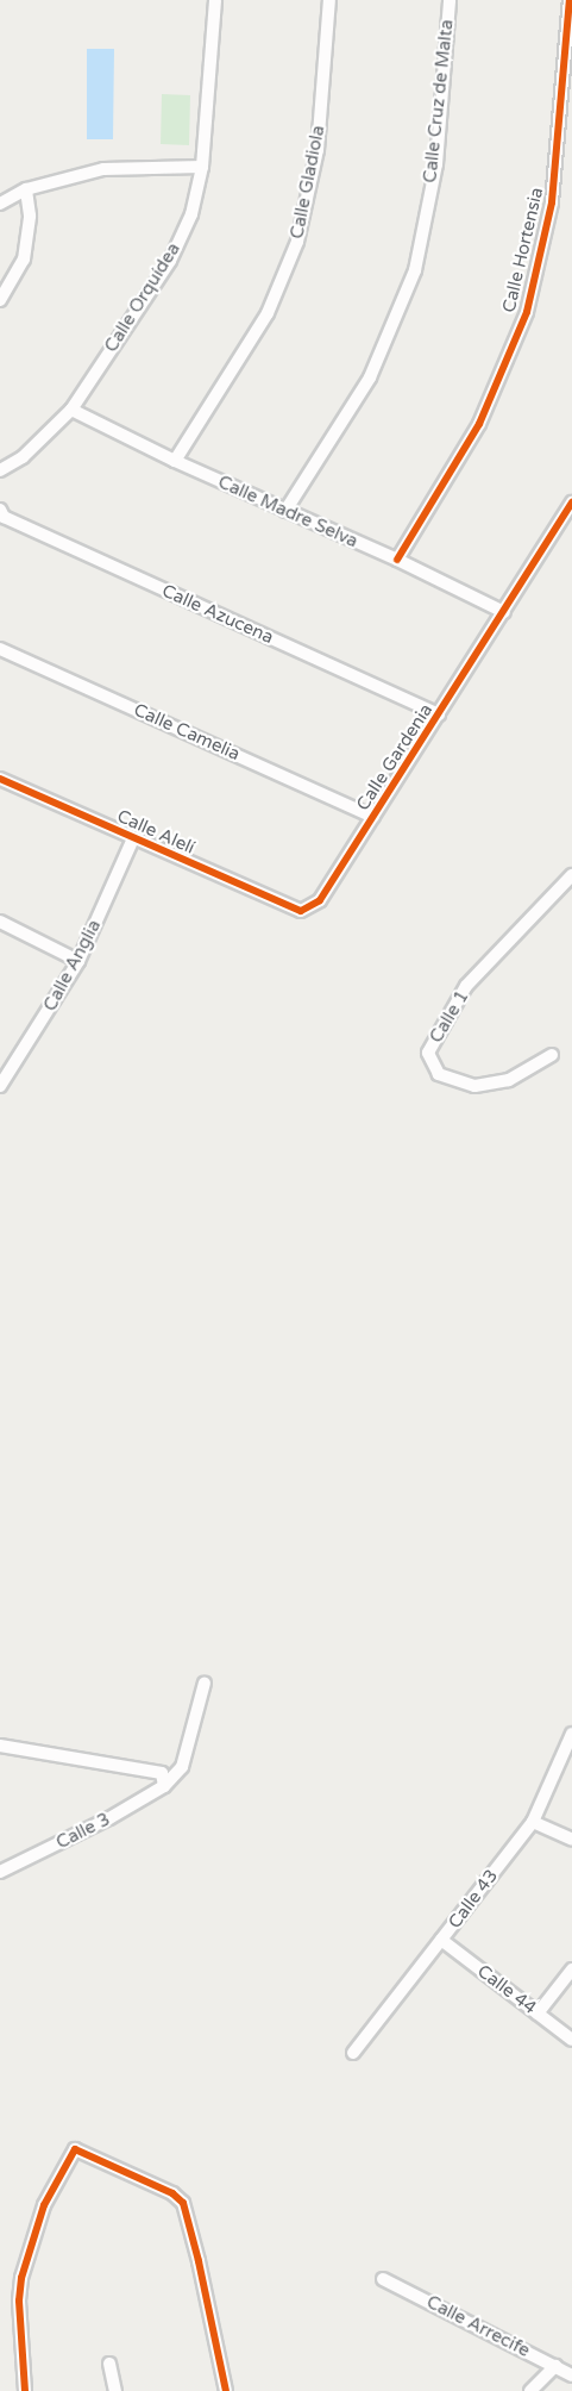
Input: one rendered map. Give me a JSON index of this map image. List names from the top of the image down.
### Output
{
  "streets": {
    "street": [
      "Calle Cruz de Malta",
      "Calle Gladiola",
      "Calle Hortensia",
      "Calle Orquídea",
      "Calle Madre Selva",
      "Calle Azucena",
      "Calle Camelia",
      "Calle Gardenia",
      "Calle Alelí",
      "Calle Anglia",
      "Calle 1",
      "Calle 3",
      "Calle 43",
      "Calle 44",
      "Calle Arrecife"
    ]
  },
  "crossings": [
    ["Calle Cruz de Malta", "Calle Madre Selva"],
    ["Calle Gladiola", "Calle Madre Selva"],
    ["Calle Hortensia", "Calle Madre Selva"],
    ["Calle Orquídea", "Calle Madre Selva"],
    ["Calle Madre Selva", "Calle Gardenia"],
    ["Calle Azucena", "Calle Gardenia"],
    ["Calle Camelia", "Calle Gardenia"],
    ["Calle Gardenia", "Calle Alelí"],
    ["Calle Alelí", "Calle Anglia"],
    ["Calle 43", "Calle 44"]
  ]
}
